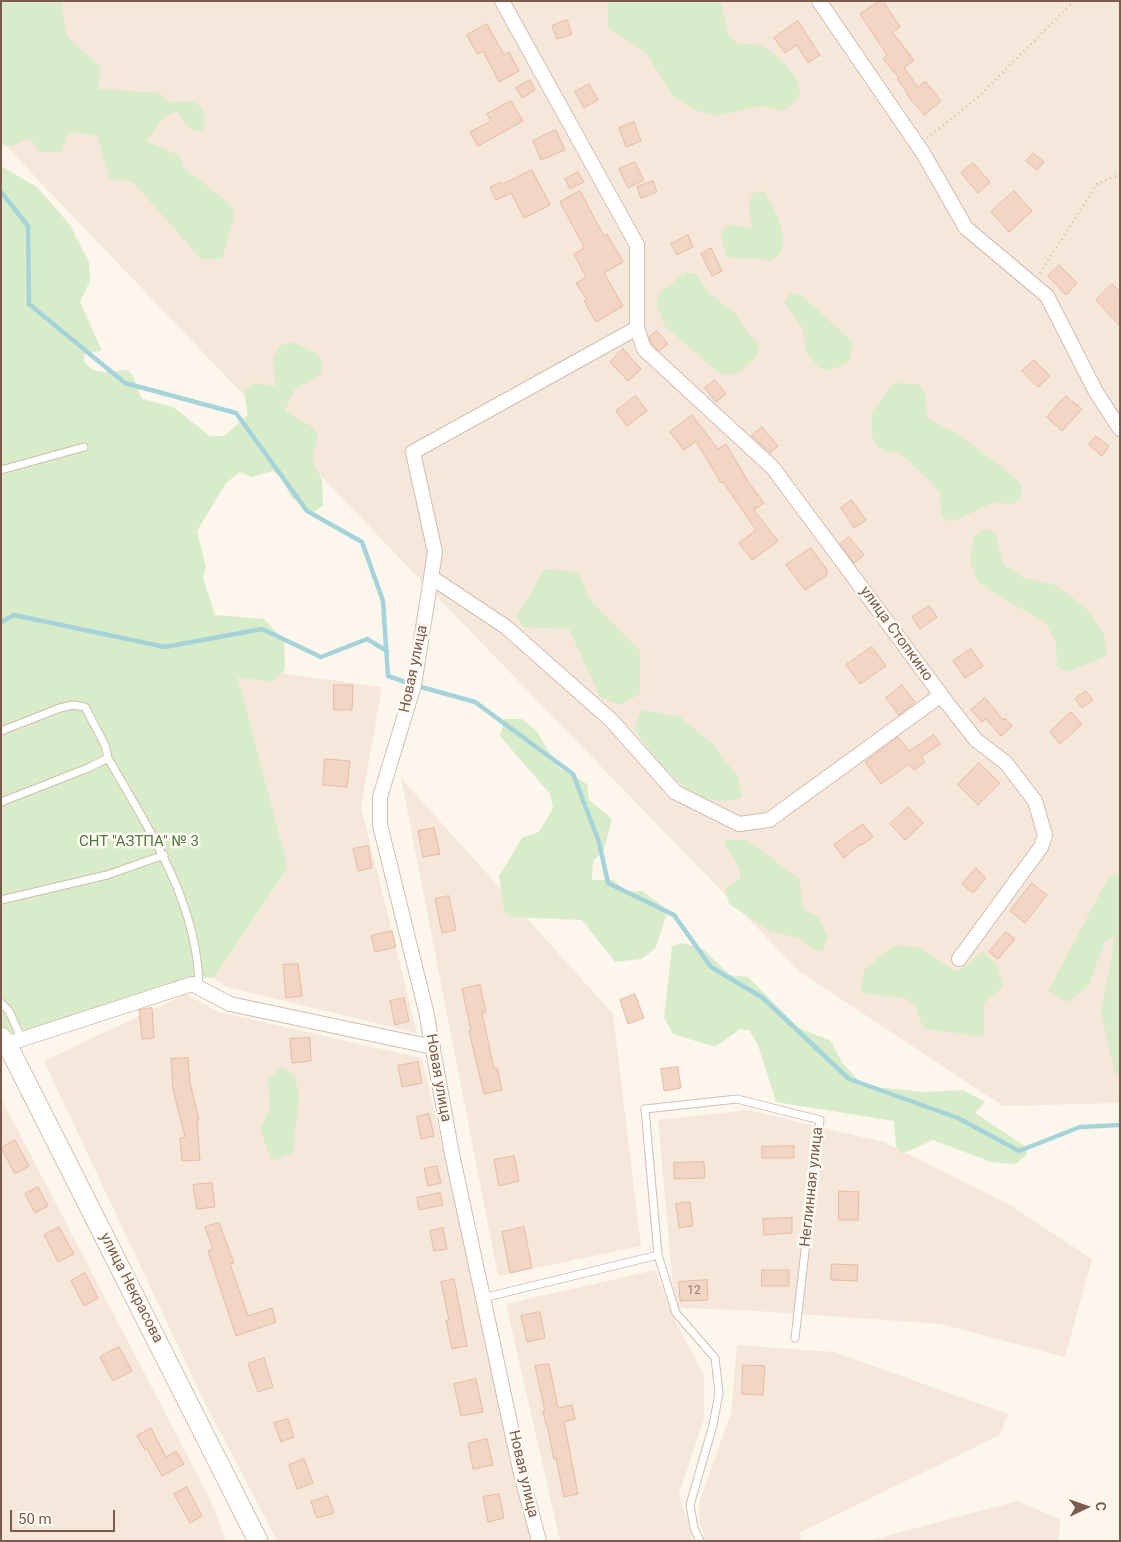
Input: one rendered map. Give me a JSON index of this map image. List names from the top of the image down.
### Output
{
  "streets": {
    "main road": ["улица Некрасова"],
    "street": ["улица Стопкино", "Новая улица"],
    "lane": ["Неглинная улица"]
  },
  "crossings": [
    ["улица Стопкино", "Новая улица"]
  ],
  "parks": ["СНТ \"АЗТПА\" № 3"],
  "house_numbers": ["12"],
  "scale_bar": "50 m",
  "north": "right"
}
